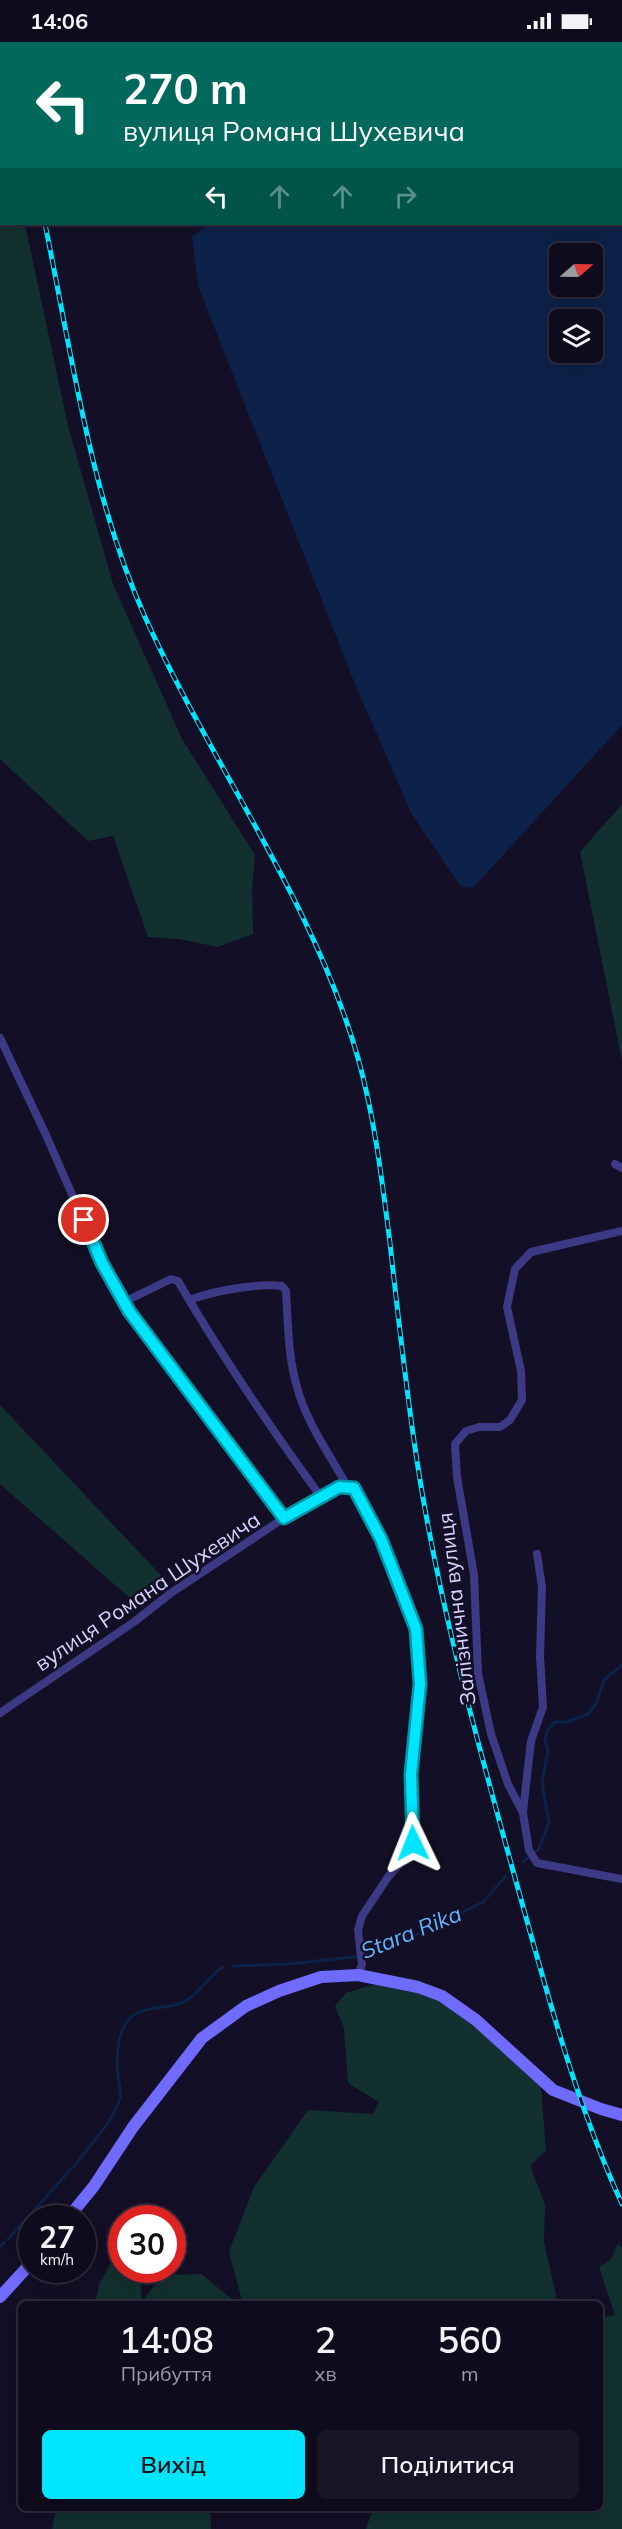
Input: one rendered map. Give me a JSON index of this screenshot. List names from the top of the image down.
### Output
{
  "streets": {
    "street": ["вулиця Романа Шухевича", "Залізнична вулиця"]
  },
  "water": ["Stara Rika"],
  "north": "right",
  "page": {
    "status": "14:06",
    "turn": ["270 m", "вулиця Романа Шухевича"],
    "speed": "27 km/h",
    "limit": "30",
    "eta": [
      "14:08",
      "Прибуття",
      "2",
      "хв",
      "560",
      "m"
    ],
    "buttons": ["Вихід", "Поділитися"]
  }
}
